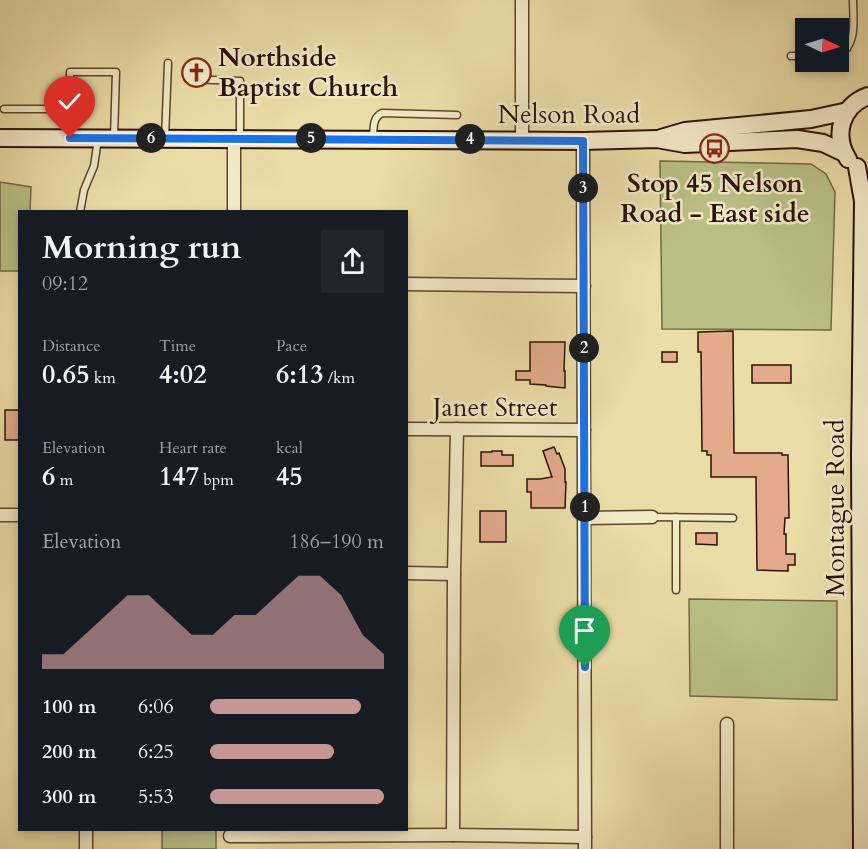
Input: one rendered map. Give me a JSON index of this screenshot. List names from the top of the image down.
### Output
{
  "streets": {
    "main road": ["Nelson Road", "Montague Road"],
    "street": ["Janet Street"]
  },
  "places": {
    "church": ["Northside Baptist Church"],
    "bus stop": ["Stop 45 Nelson Road - East side"]
  },
  "north": "right",
  "page": {
    "pins": [
      "5",
      "6",
      "4",
      "3",
      "2",
      "1"
    ],
    "heading": ["Morning run", "09:12"],
    "stats": [
      ["Distance", "0.65 km"],
      ["Time", "4:02"],
      ["Pace", "6:13 /km"],
      ["Elevation", "6 m"],
      ["Heart rate", "147 bpm"],
      ["kcal", "45"]
    ],
    "chart": ["Elevation", "186–190 m"],
    "list": [
      {
        "name": "100 m",
        "note": "6:06"
      },
      {
        "name": "200 m",
        "note": "6:25"
      },
      {
        "name": "300 m",
        "note": "5:53"
      }
    ]
  }
}
